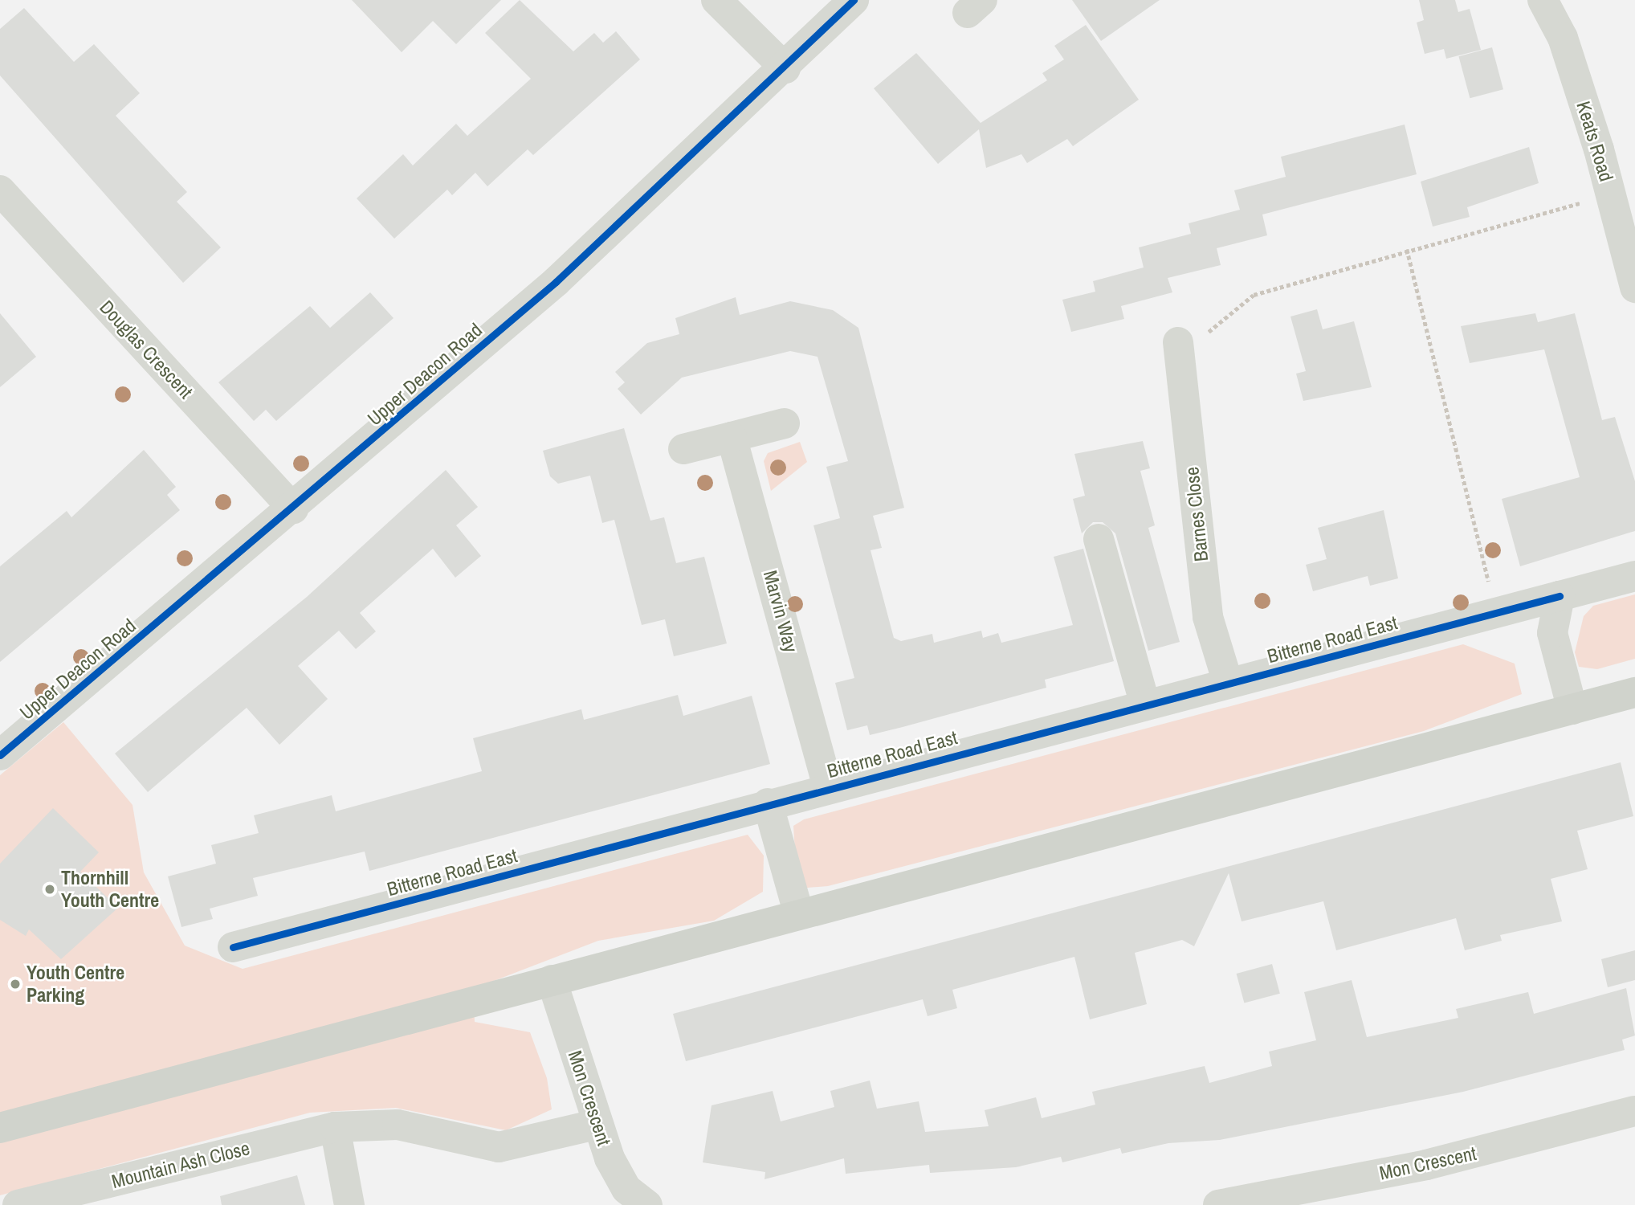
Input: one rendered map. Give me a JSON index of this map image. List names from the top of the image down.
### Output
{
  "streets": {
    "street": [
      "Keats Road",
      "Douglas Crescent",
      "Upper Deacon Road",
      "Barnes Close",
      "Marvin Way",
      "Bitterne Road East",
      "Mon Crescent",
      "Mountain Ash Close"
    ]
  },
  "crossings": [
    ["Douglas Crescent", "Upper Deacon Road"],
    ["Barnes Close", "Bitterne Road East"],
    ["Marvin Way", "Bitterne Road East"],
    ["Mon Crescent", "Mountain Ash Close"]
  ],
  "places": ["Thornhill Youth Centre", "Youth Centre Parking"]
}
